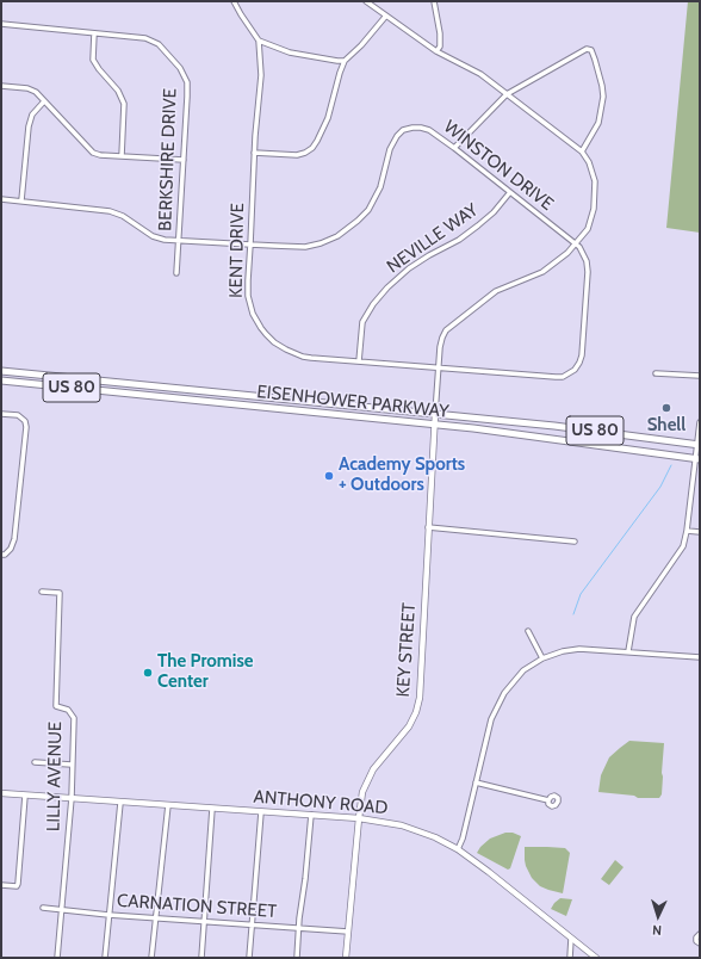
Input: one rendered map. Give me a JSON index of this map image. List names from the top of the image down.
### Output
{
  "streets": {
    "main road": ["US 80", "EISENHOWER PARKWAY"],
    "street": [
      "BERKSHIRE DRIVE",
      "WINSTON DRIVE",
      "NEVILLE WAY",
      "KENT DRIVE",
      "KEY STREET",
      "LILLY AVENUE",
      "ANTHONY ROAD",
      "CARNATION STREET"
    ]
  },
  "crossings": [
    ["BERKSHIRE DRIVE", "WINSTON DRIVE"],
    ["WINSTON DRIVE", "NEVILLE WAY"],
    ["WINSTON DRIVE", "KENT DRIVE"],
    ["NEVILLE WAY", "KENT DRIVE"],
    ["EISENHOWER PARKWAY", "KEY STREET"],
    ["KEY STREET", "ANTHONY ROAD"],
    ["KEY STREET", "CARNATION STREET"],
    ["LILLY AVENUE", "ANTHONY ROAD"],
    ["LILLY AVENUE", "CARNATION STREET"]
  ],
  "places": ["Shell", "Academy Sports + Outdoors", "The Promise Center"],
  "north": "bottom"
}
